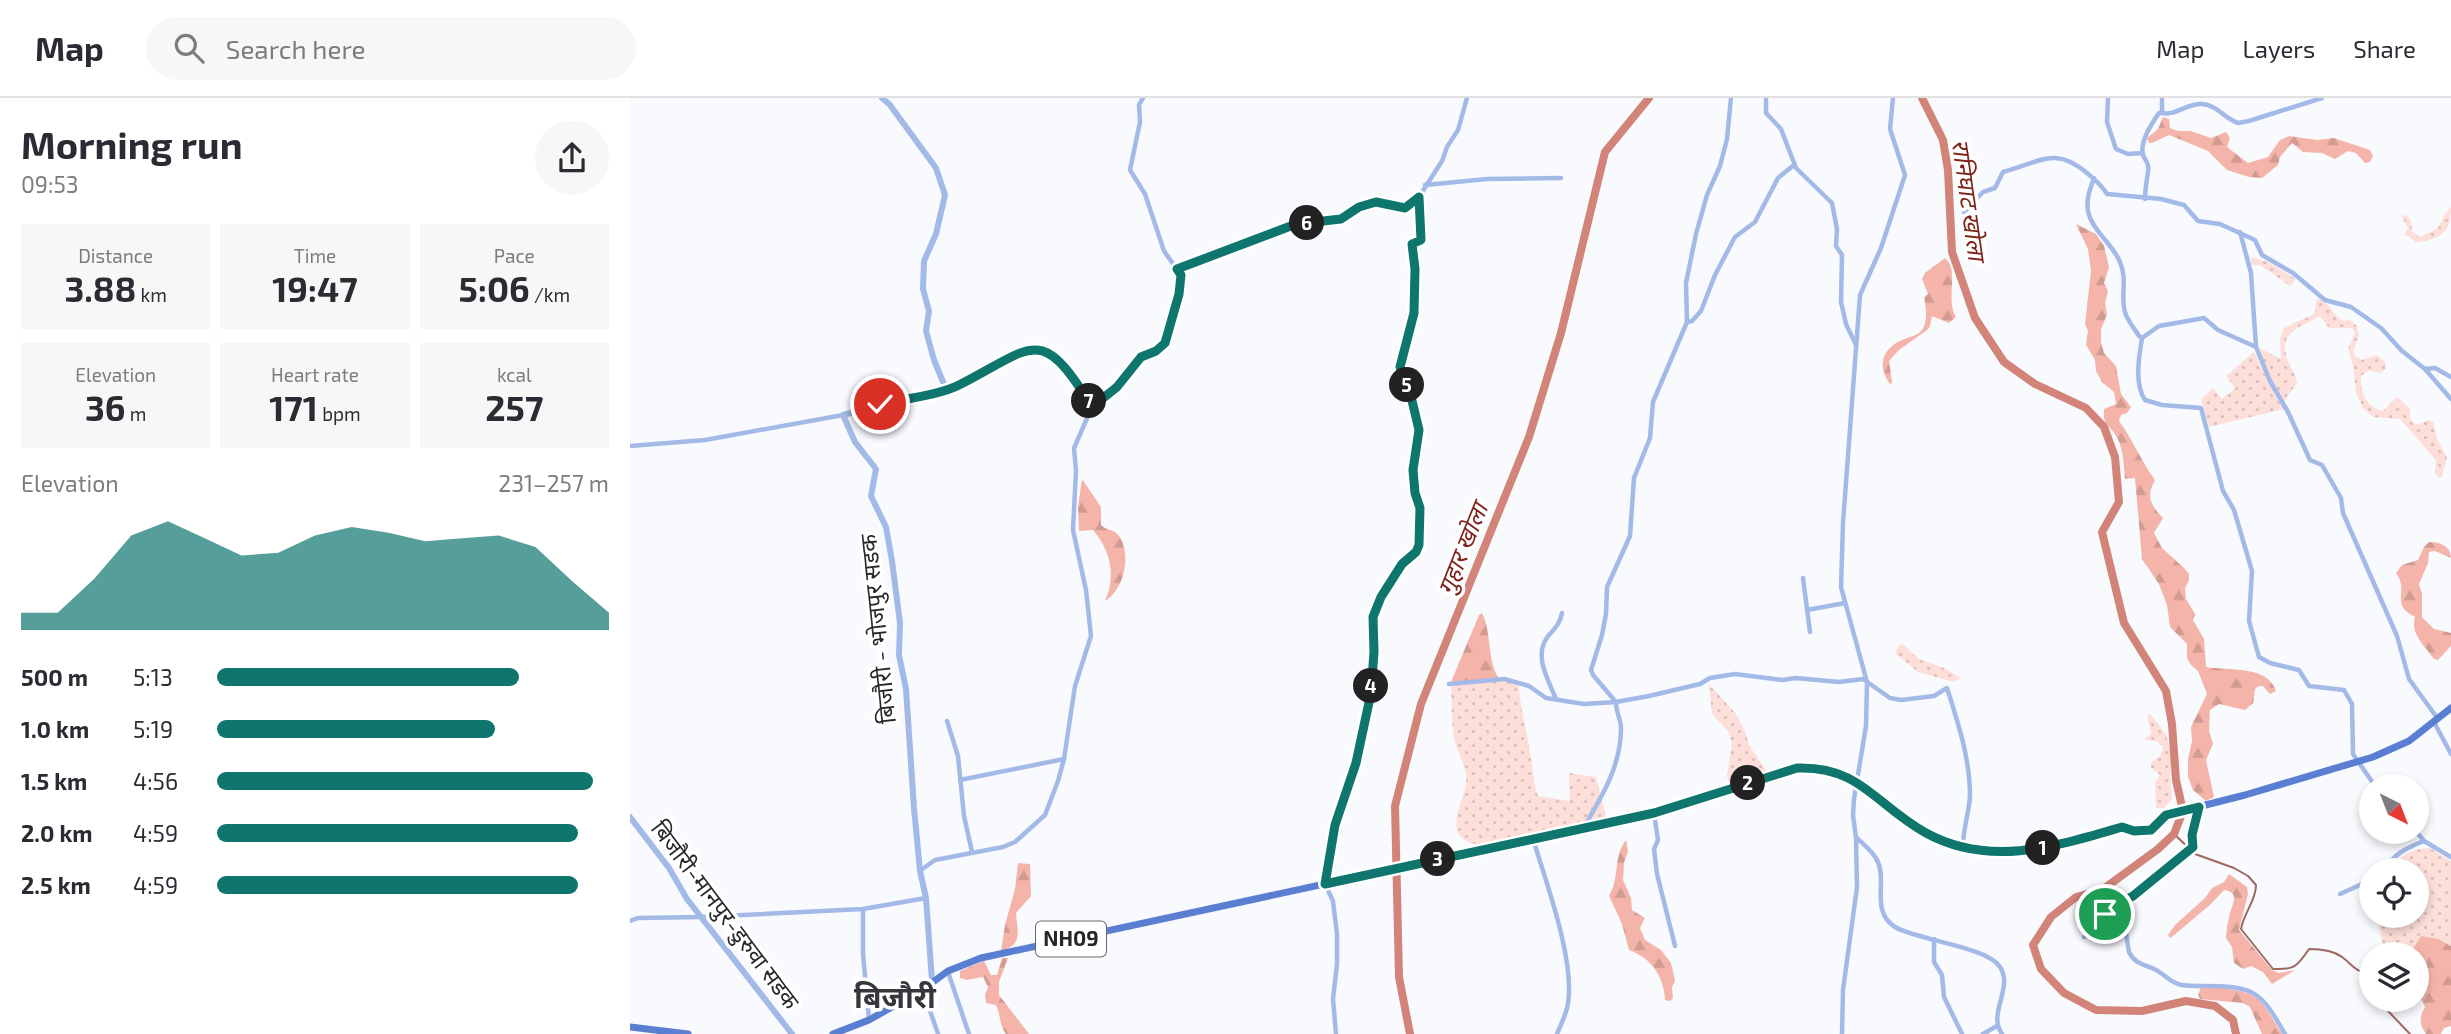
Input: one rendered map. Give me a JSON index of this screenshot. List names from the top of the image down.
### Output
{
  "streets": {
    "main road": ["NH09"],
    "street": ["बिजौरी - भोजपुर सडक", "बिजौरी-मानपुर-डुरुवा सडक"]
  },
  "crossings": [
    ["बिजौरी - भोजपुर सडक", "NH09"]
  ],
  "districts": ["बिजौरी"],
  "water": ["रानिघाट खोला", "गुहार खोला"],
  "north": "bottom right",
  "page": {
    "header": "Map",
    "search": "Search here",
    "nav": ["Map", "Layers", "Share"],
    "heading": ["Morning run", "09:53"],
    "pins": [
      "6",
      "5",
      "7",
      "4",
      "2",
      "1",
      "3"
    ],
    "stats": [
      ["Distance", "3.88 km"],
      ["Time", "19:47"],
      ["Pace", "5:06 /km"],
      ["Elevation", "36 m"],
      ["Heart rate", "171 bpm"],
      ["kcal", "257"]
    ],
    "chart": ["Elevation", "231–257 m"],
    "list": [
      {
        "name": "500 m",
        "note": "5:13"
      },
      {
        "name": "1.0 km",
        "note": "5:19"
      },
      {
        "name": "1.5 km",
        "note": "4:56"
      },
      {
        "name": "2.0 km",
        "note": "4:59"
      },
      {
        "name": "2.5 km",
        "note": "4:59"
      }
    ]
  }
}
